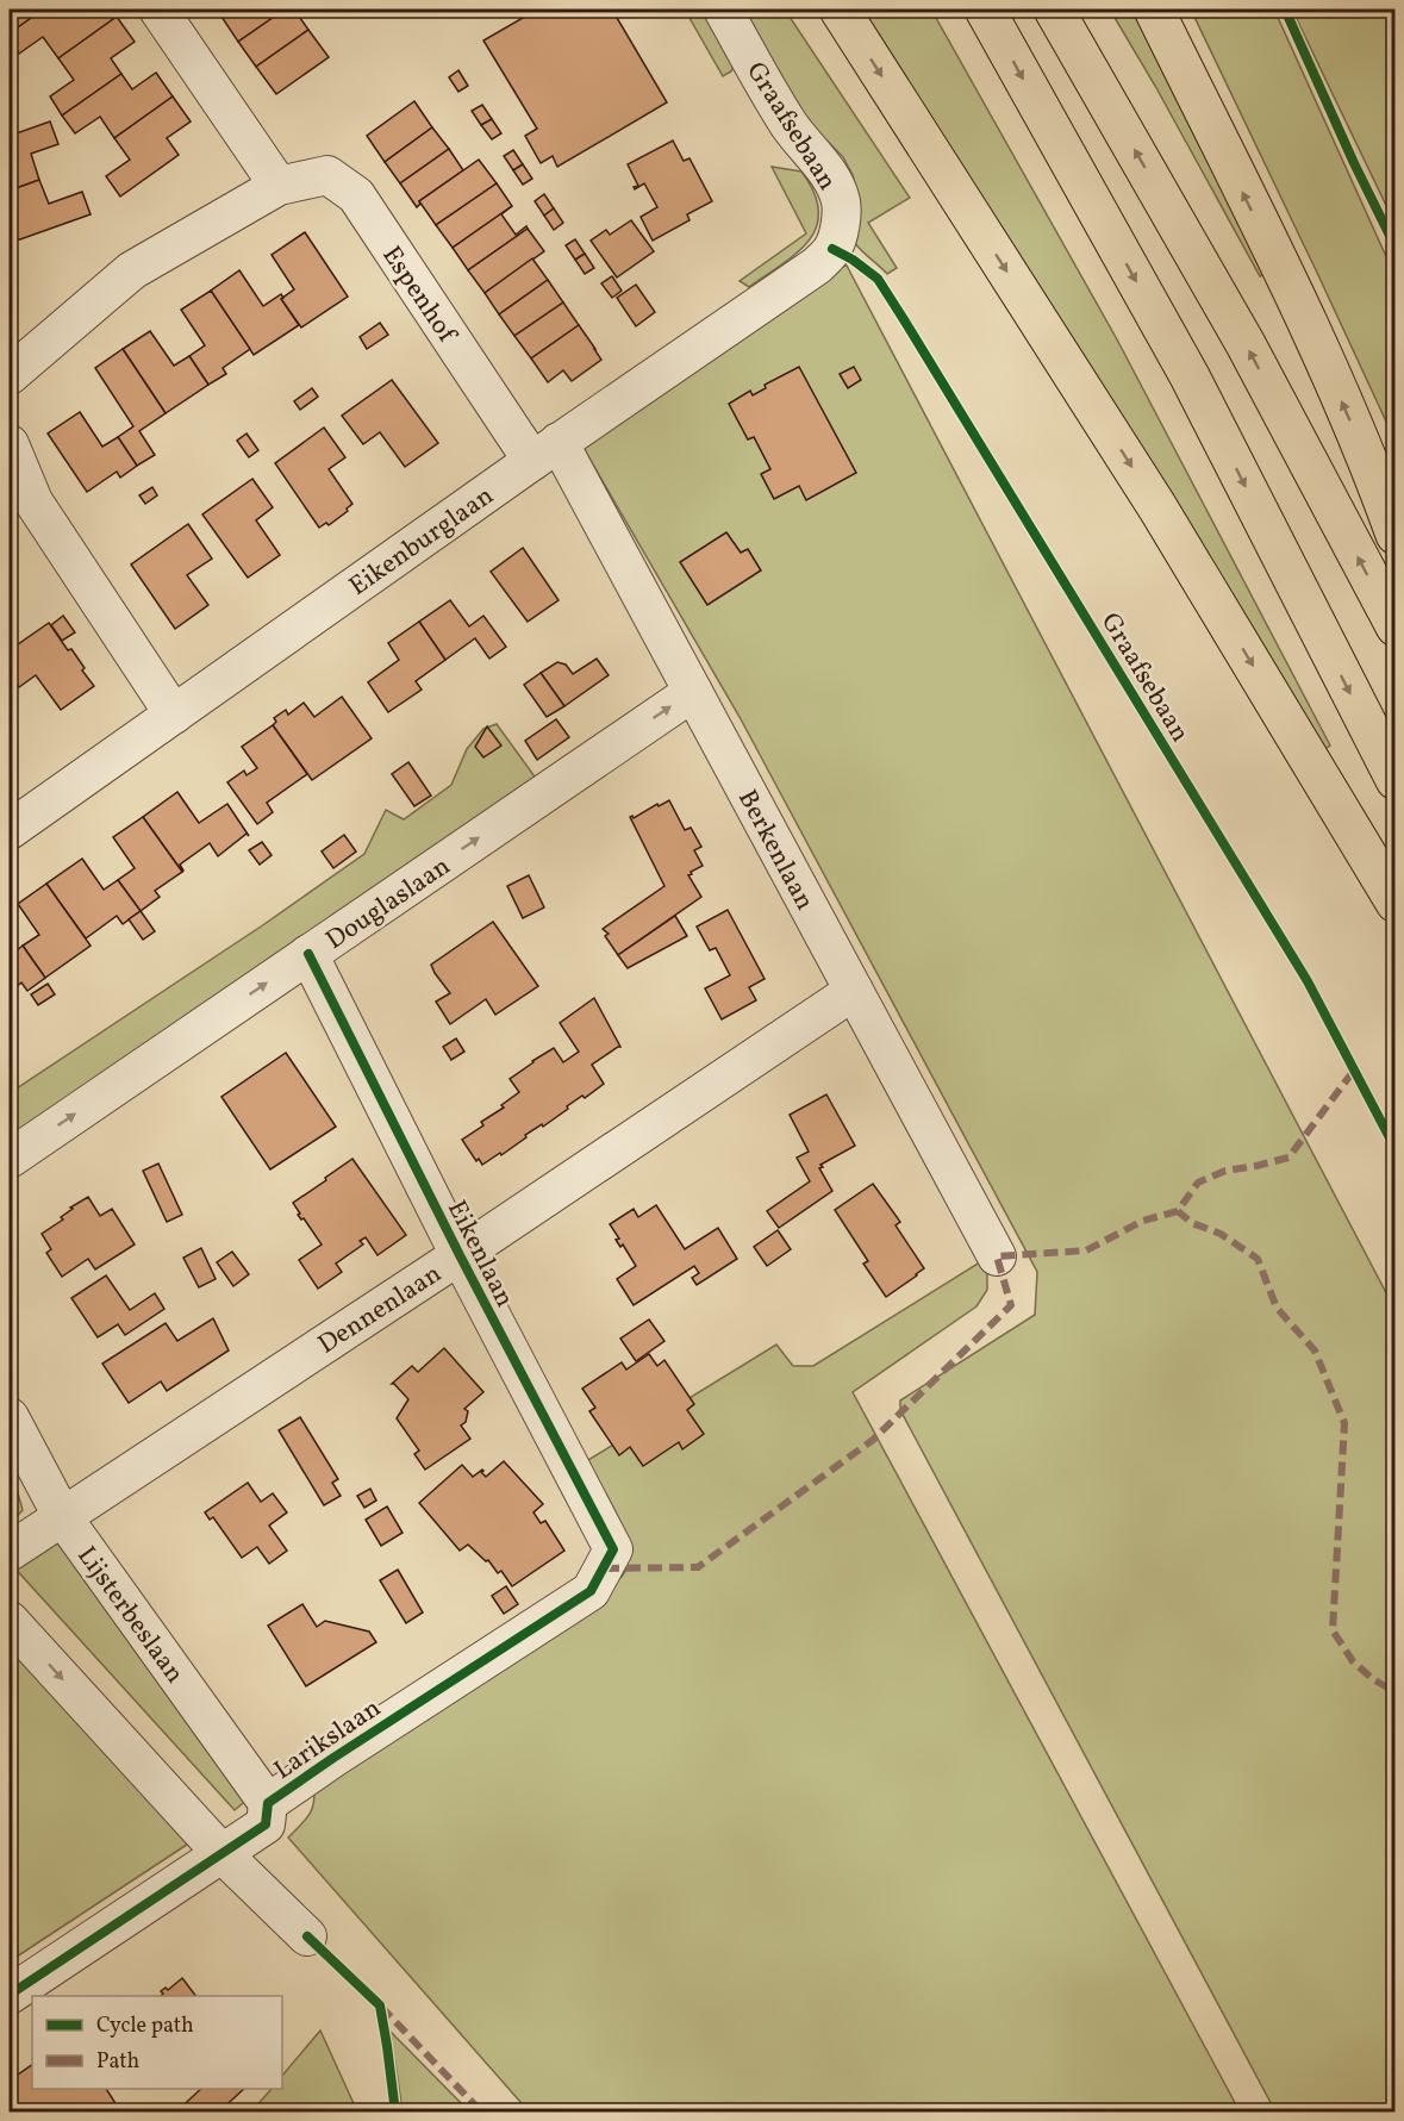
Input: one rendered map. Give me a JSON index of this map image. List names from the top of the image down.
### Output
{
  "streets": {
    "street": [
      "Graafsebaan",
      "Espenhof",
      "Eikenburglaan",
      "Berkenlaan",
      "Douglaslaan",
      "Eikenlaan",
      "Dennenlaan",
      "Lijsterbeslaan",
      "Larikslaan"
    ]
  },
  "crossings": [
    ["Graafsebaan", "Eikenburglaan"],
    ["Espenhof", "Eikenburglaan"],
    ["Espenhof", "Berkenlaan"],
    ["Eikenburglaan", "Berkenlaan"],
    ["Berkenlaan", "Douglaslaan"],
    ["Berkenlaan", "Dennenlaan"],
    ["Douglaslaan", "Eikenlaan"],
    ["Eikenlaan", "Dennenlaan"],
    ["Eikenlaan", "Larikslaan"],
    ["Dennenlaan", "Lijsterbeslaan"],
    ["Lijsterbeslaan", "Larikslaan"]
  ],
  "one_way": ["Douglaslaan"],
  "legend": ["Cycle path", "Path"]
}
